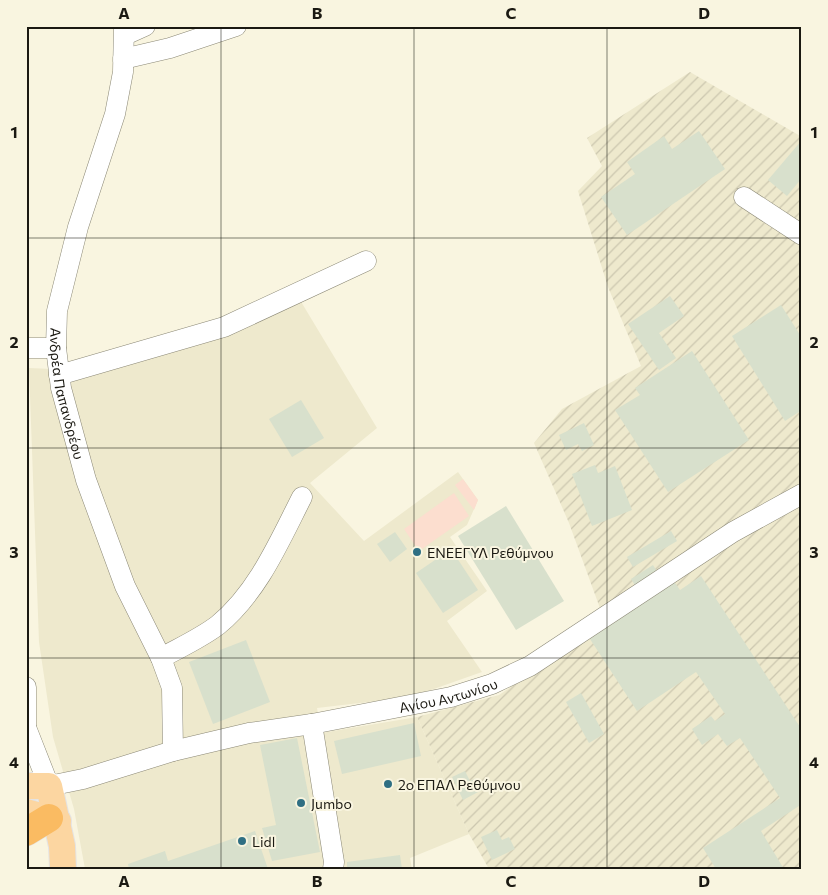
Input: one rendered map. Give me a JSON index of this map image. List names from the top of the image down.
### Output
{
  "streets": {
    "street": ["Ανδρέα Παπανδρέου", "Αγίου Αντωνίου"]
  },
  "crossings": [
    ["Ανδρέα Παπανδρέου", "Αγίου Αντωνίου"]
  ],
  "places": [
    "ΕΝΕΕΓΥΛ Ρεθύμνου",
    "2ο ΕΠΑΛ Ρεθύμνου",
    "Jumbo",
    "Lidl"
  ],
  "grid": {
    "columns": [
      "A",
      "B",
      "C",
      "D"
    ],
    "rows": [
      "1",
      "2",
      "3",
      "4"
    ]
  }
}
